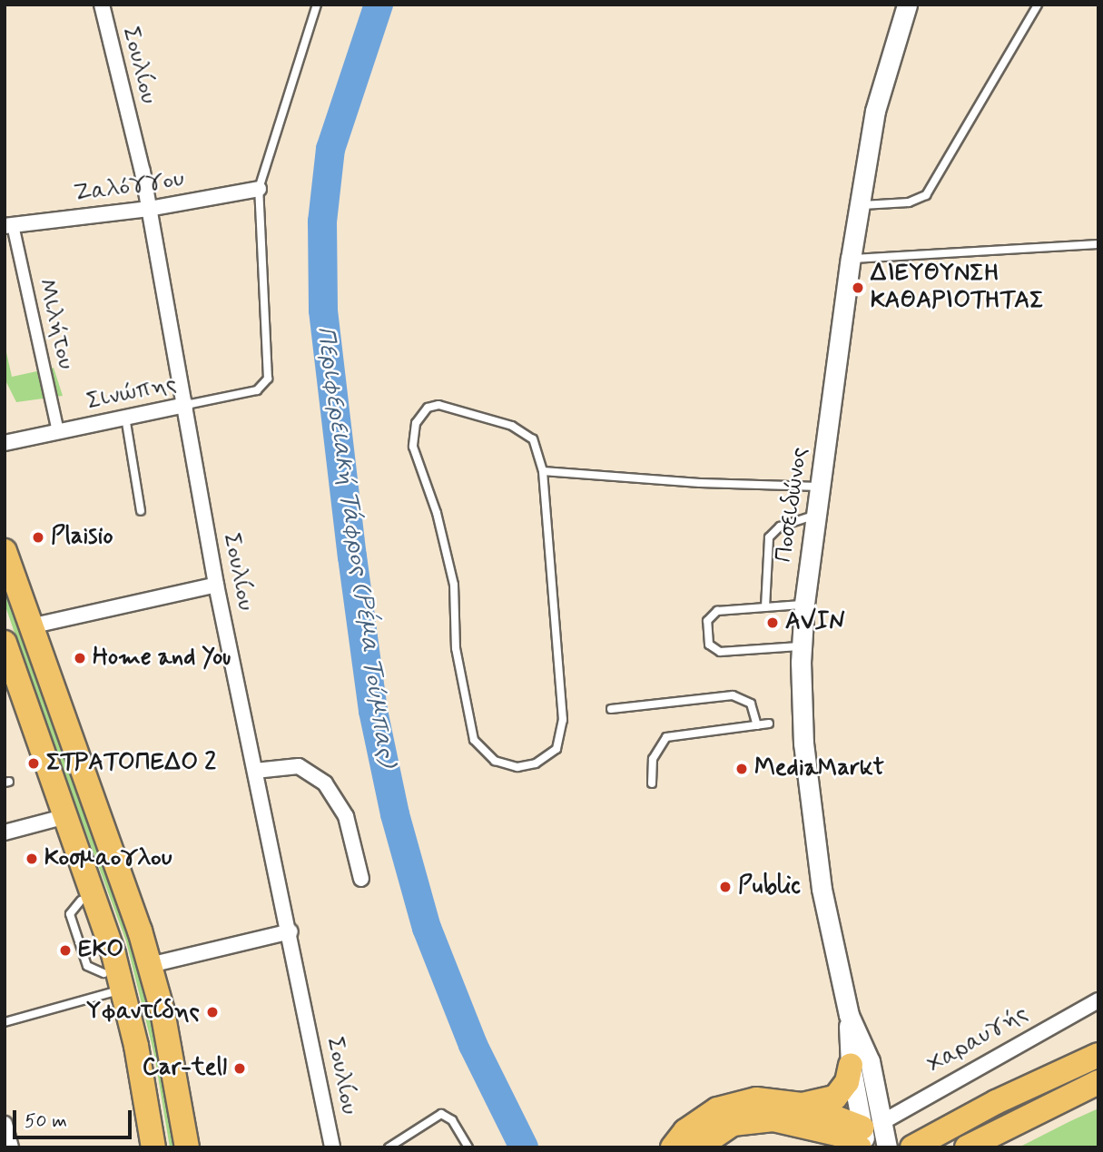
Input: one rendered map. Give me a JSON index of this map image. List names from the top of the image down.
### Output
{
  "streets": {
    "street": [
      "Σουλίου",
      "Ζαλόγγου",
      "Μιλήτου",
      "Σινώπης",
      "Ποσειδώνος",
      "Χαραυγής"
    ]
  },
  "crossings": [
    ["Σουλίου", "Ζαλόγγου"],
    ["Σουλίου", "Σινώπης"],
    ["Ζαλόγγου", "Μιλήτου"],
    ["Ζαλόγγου", "Σινώπης"],
    ["Μιλήτου", "Σινώπης"],
    ["Ποσειδώνος", "Χαραυγής"]
  ],
  "water": ["Περιφερειακή Τάφρος (Ρέμα Τούμπας)"],
  "places": [
    "ΔΙΕΥΘΥΝΣΗ ΚΑΘΑΡΙΟΤΗΤΑΣ",
    "Plaisio",
    "AVIN",
    "Home and You",
    "ΣΤΡΑΤΟΠΕΔΟ 2",
    "MediaMarkt",
    "Κοσμαογλου",
    "Public",
    "ΕΚΟ",
    "Υφαντίδης",
    "Car-tell"
  ],
  "scale_bar": "50 m"
}
